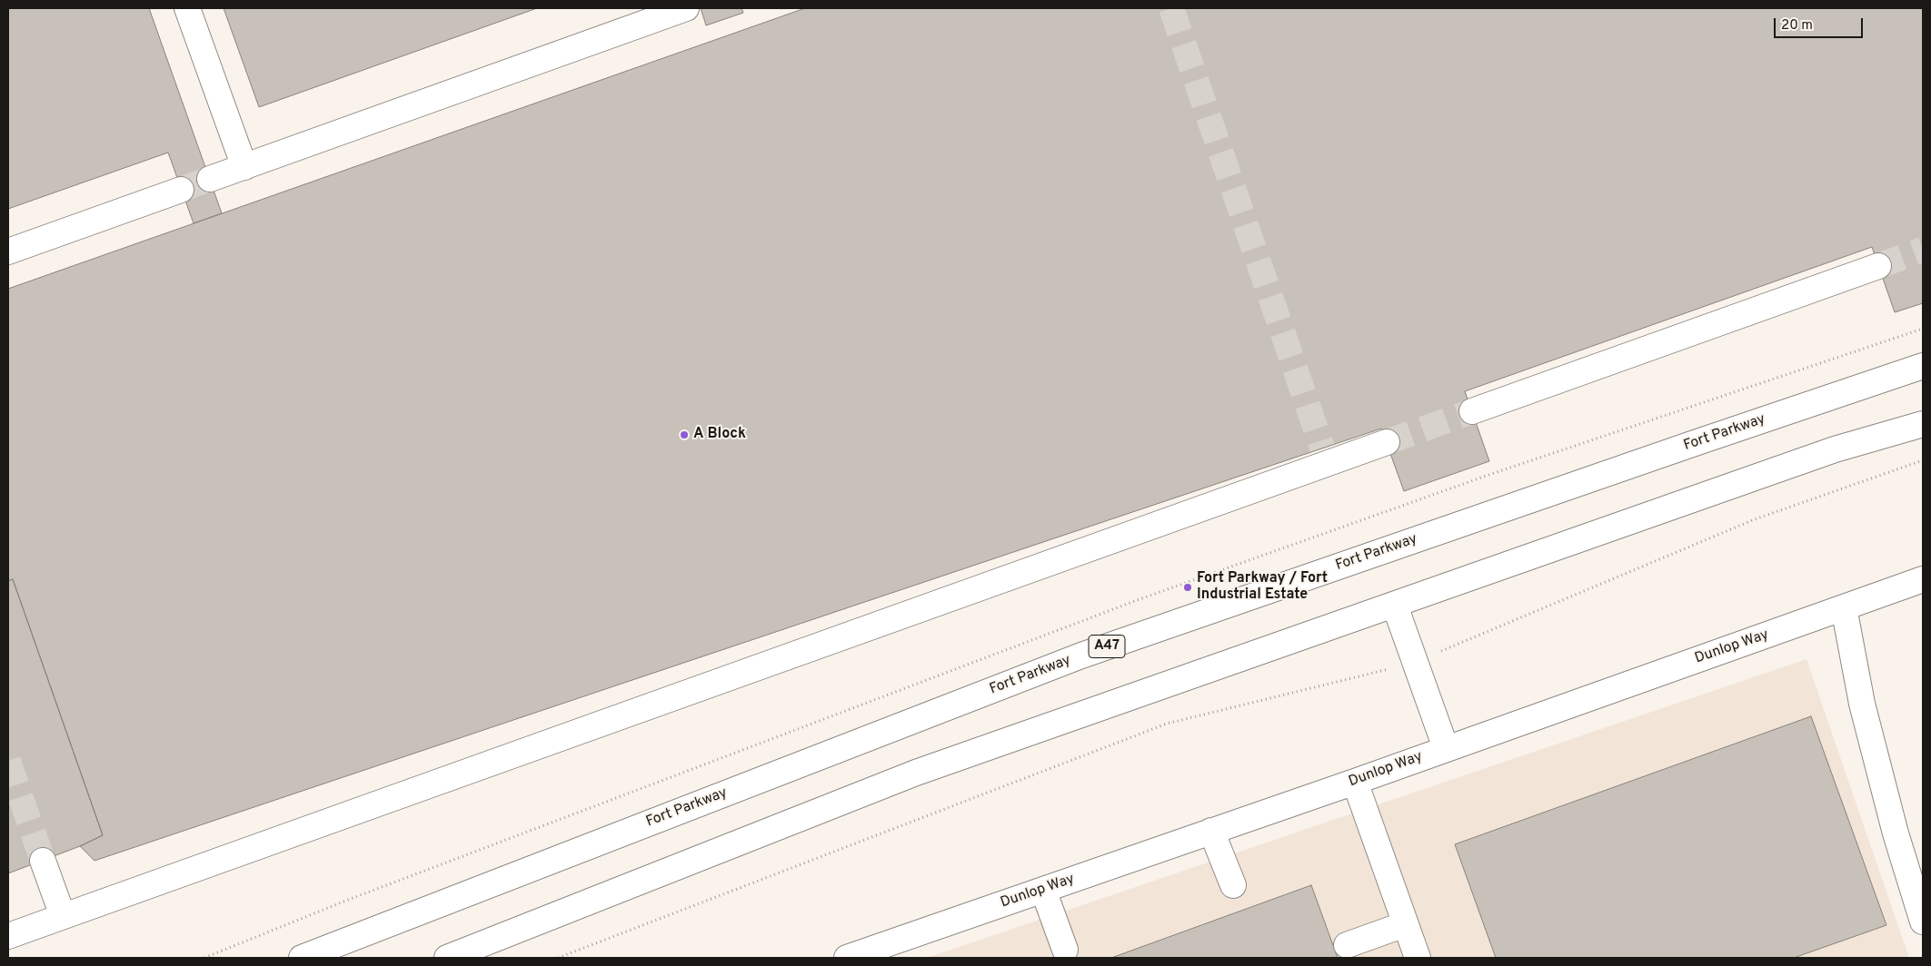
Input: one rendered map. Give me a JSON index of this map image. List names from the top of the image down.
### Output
{
  "streets": {
    "main road": ["Fort Parkway", "A47", "Dunlop Way"]
  },
  "places": ["A Block", "Fort Parkway / Fort Industrial Estate"],
  "scale_bar": "20 m"
}
